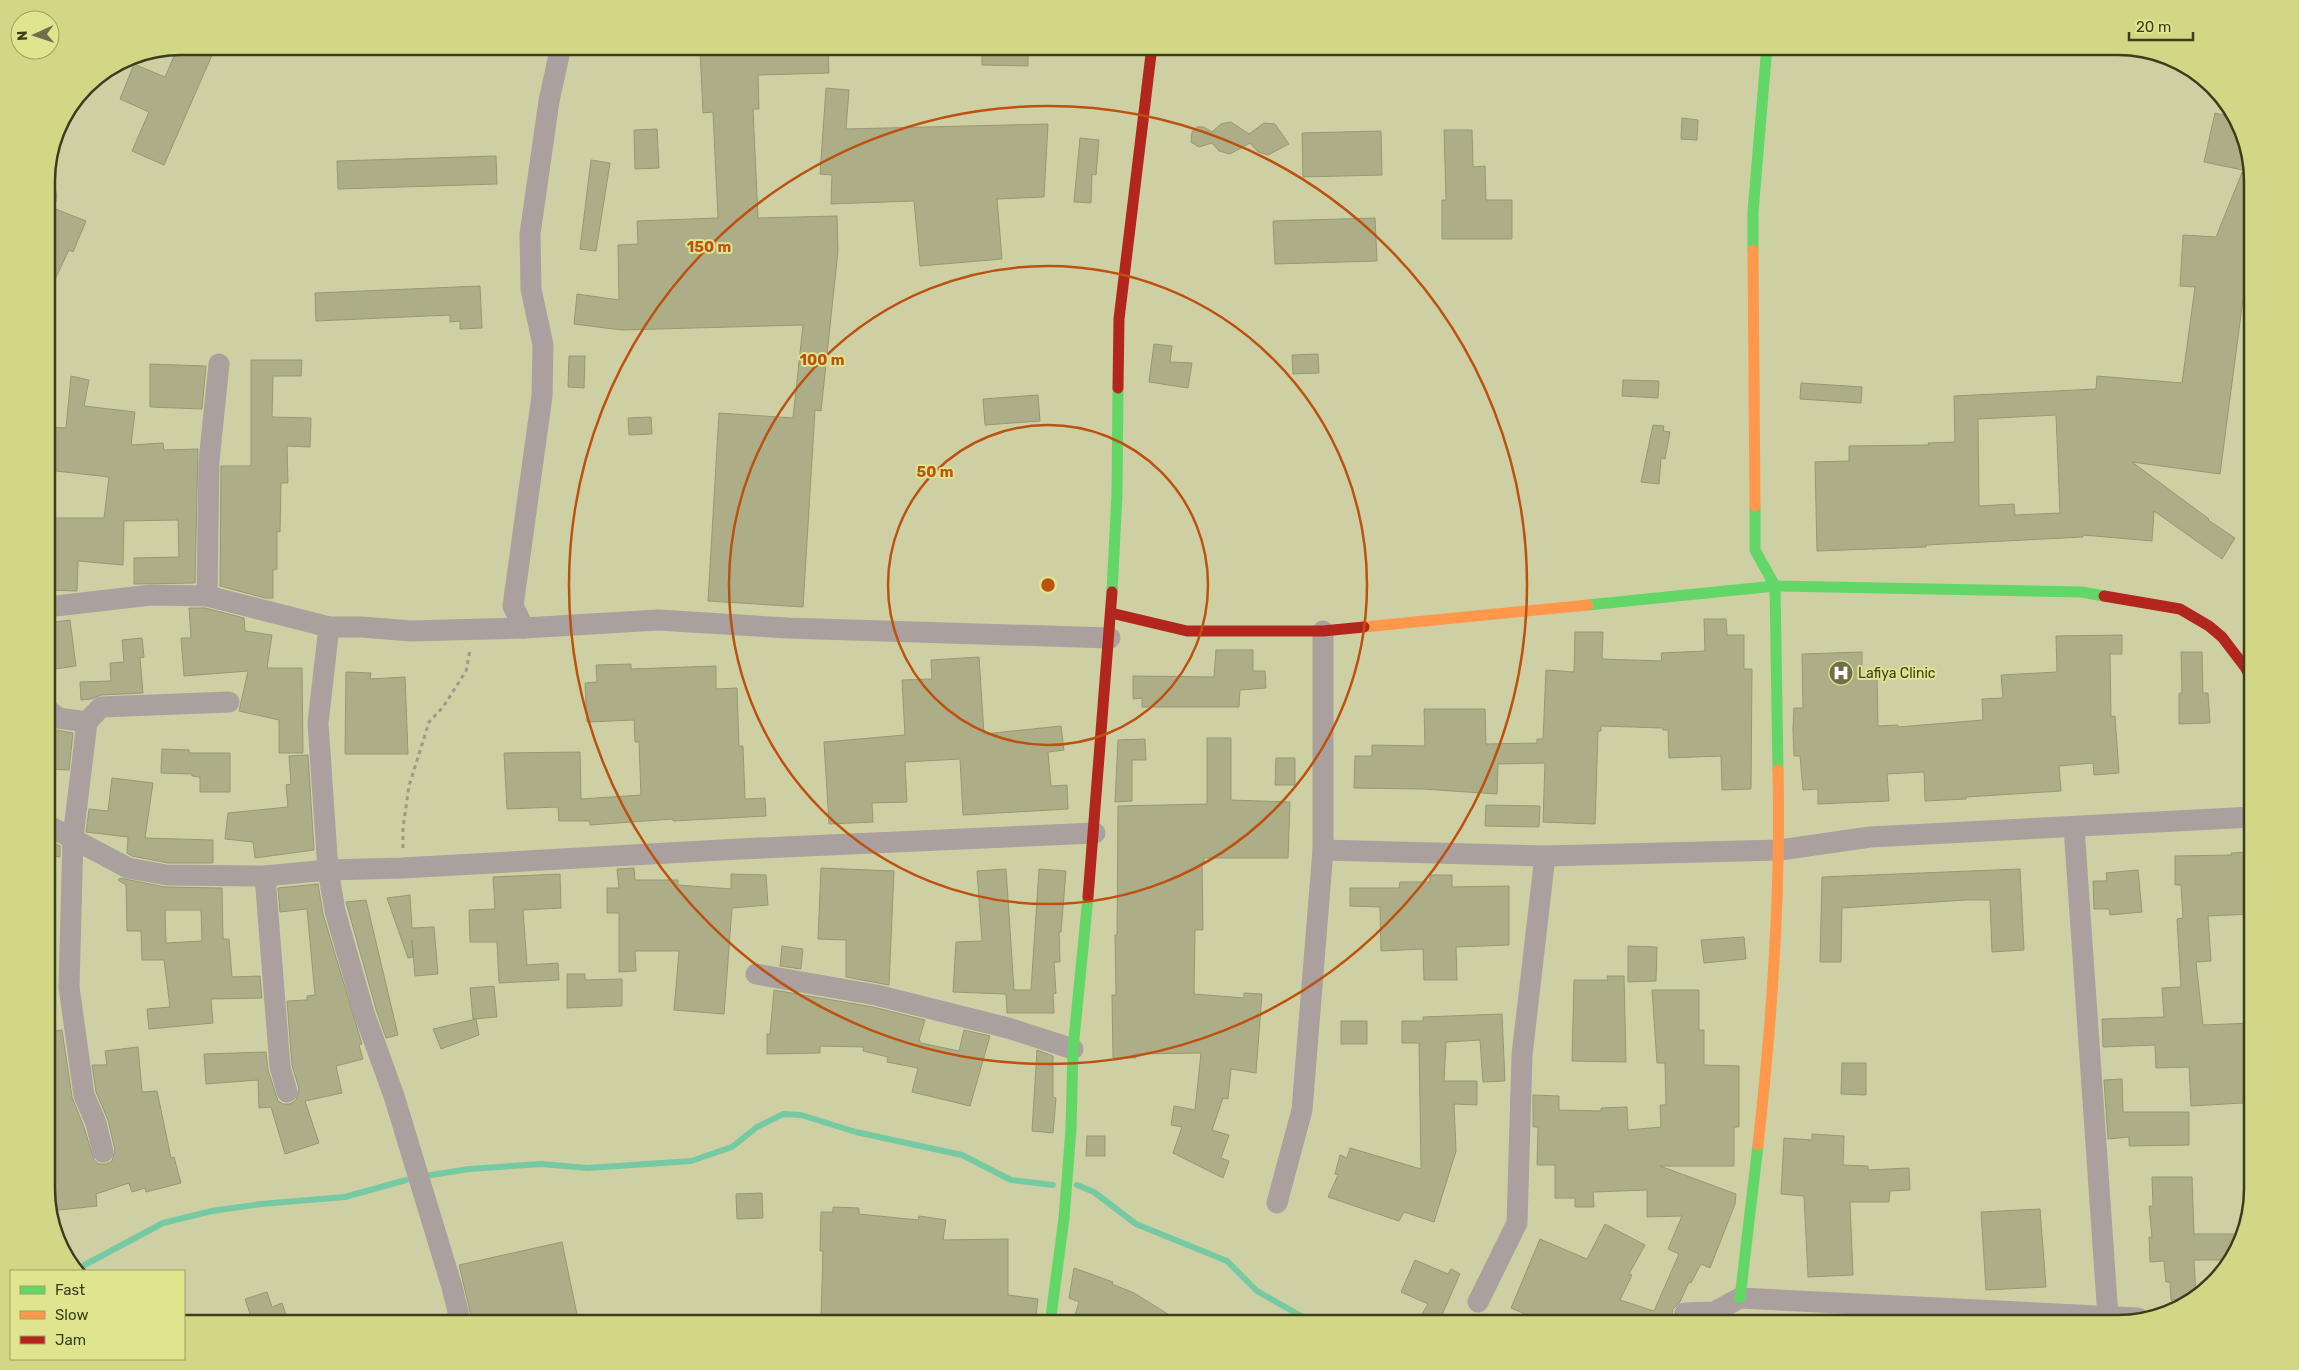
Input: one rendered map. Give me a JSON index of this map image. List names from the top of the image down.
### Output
{
  "places": {
    "hospital": ["Lafiya Clinic"]
  },
  "legend": ["Fast", "Slow", "Jam"],
  "scale_bar": "20 m",
  "north": "left",
  "rings": ["150 m", "100 m", "50 m"]
}
